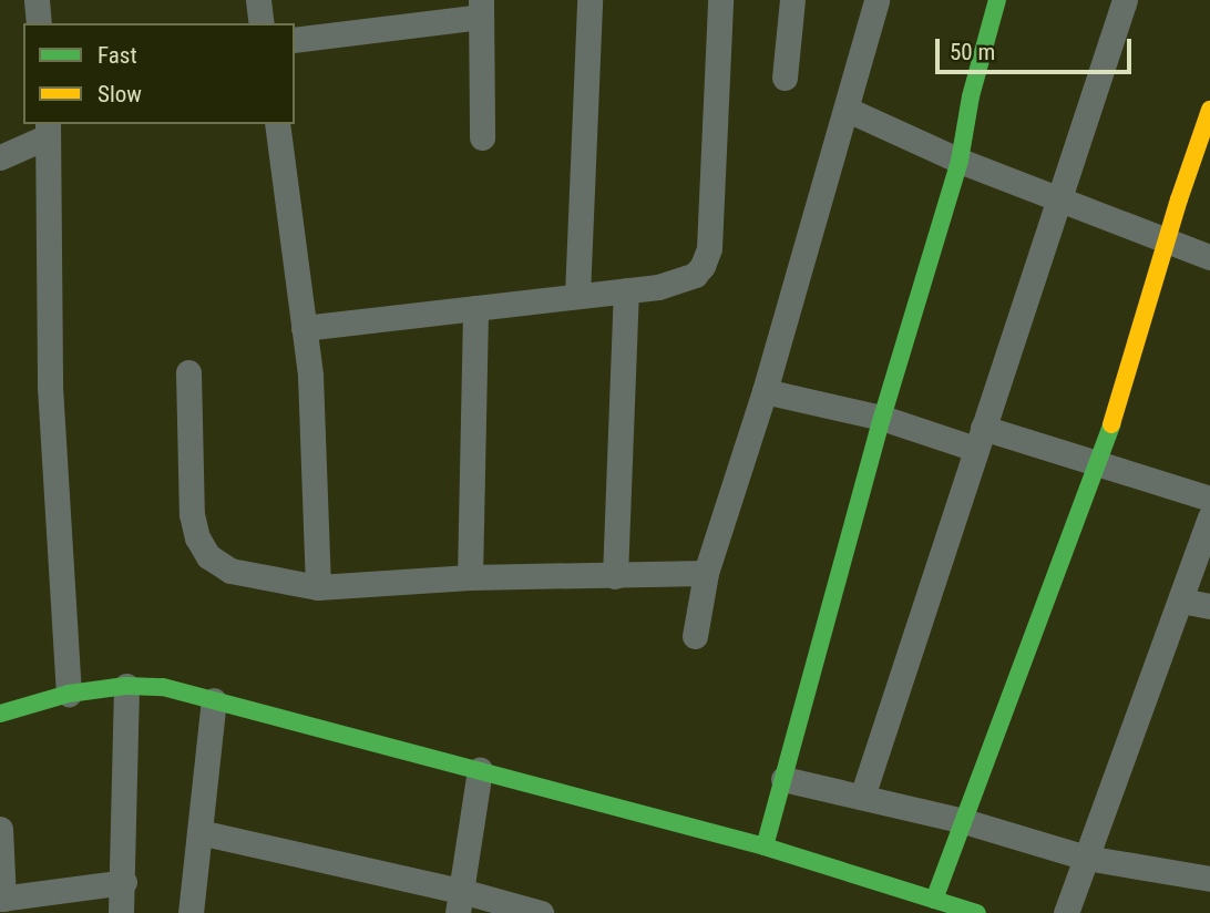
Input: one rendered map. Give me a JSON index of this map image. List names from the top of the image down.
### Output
{
  "legend": ["Fast", "Slow"],
  "scale_bar": "50 m"
}
